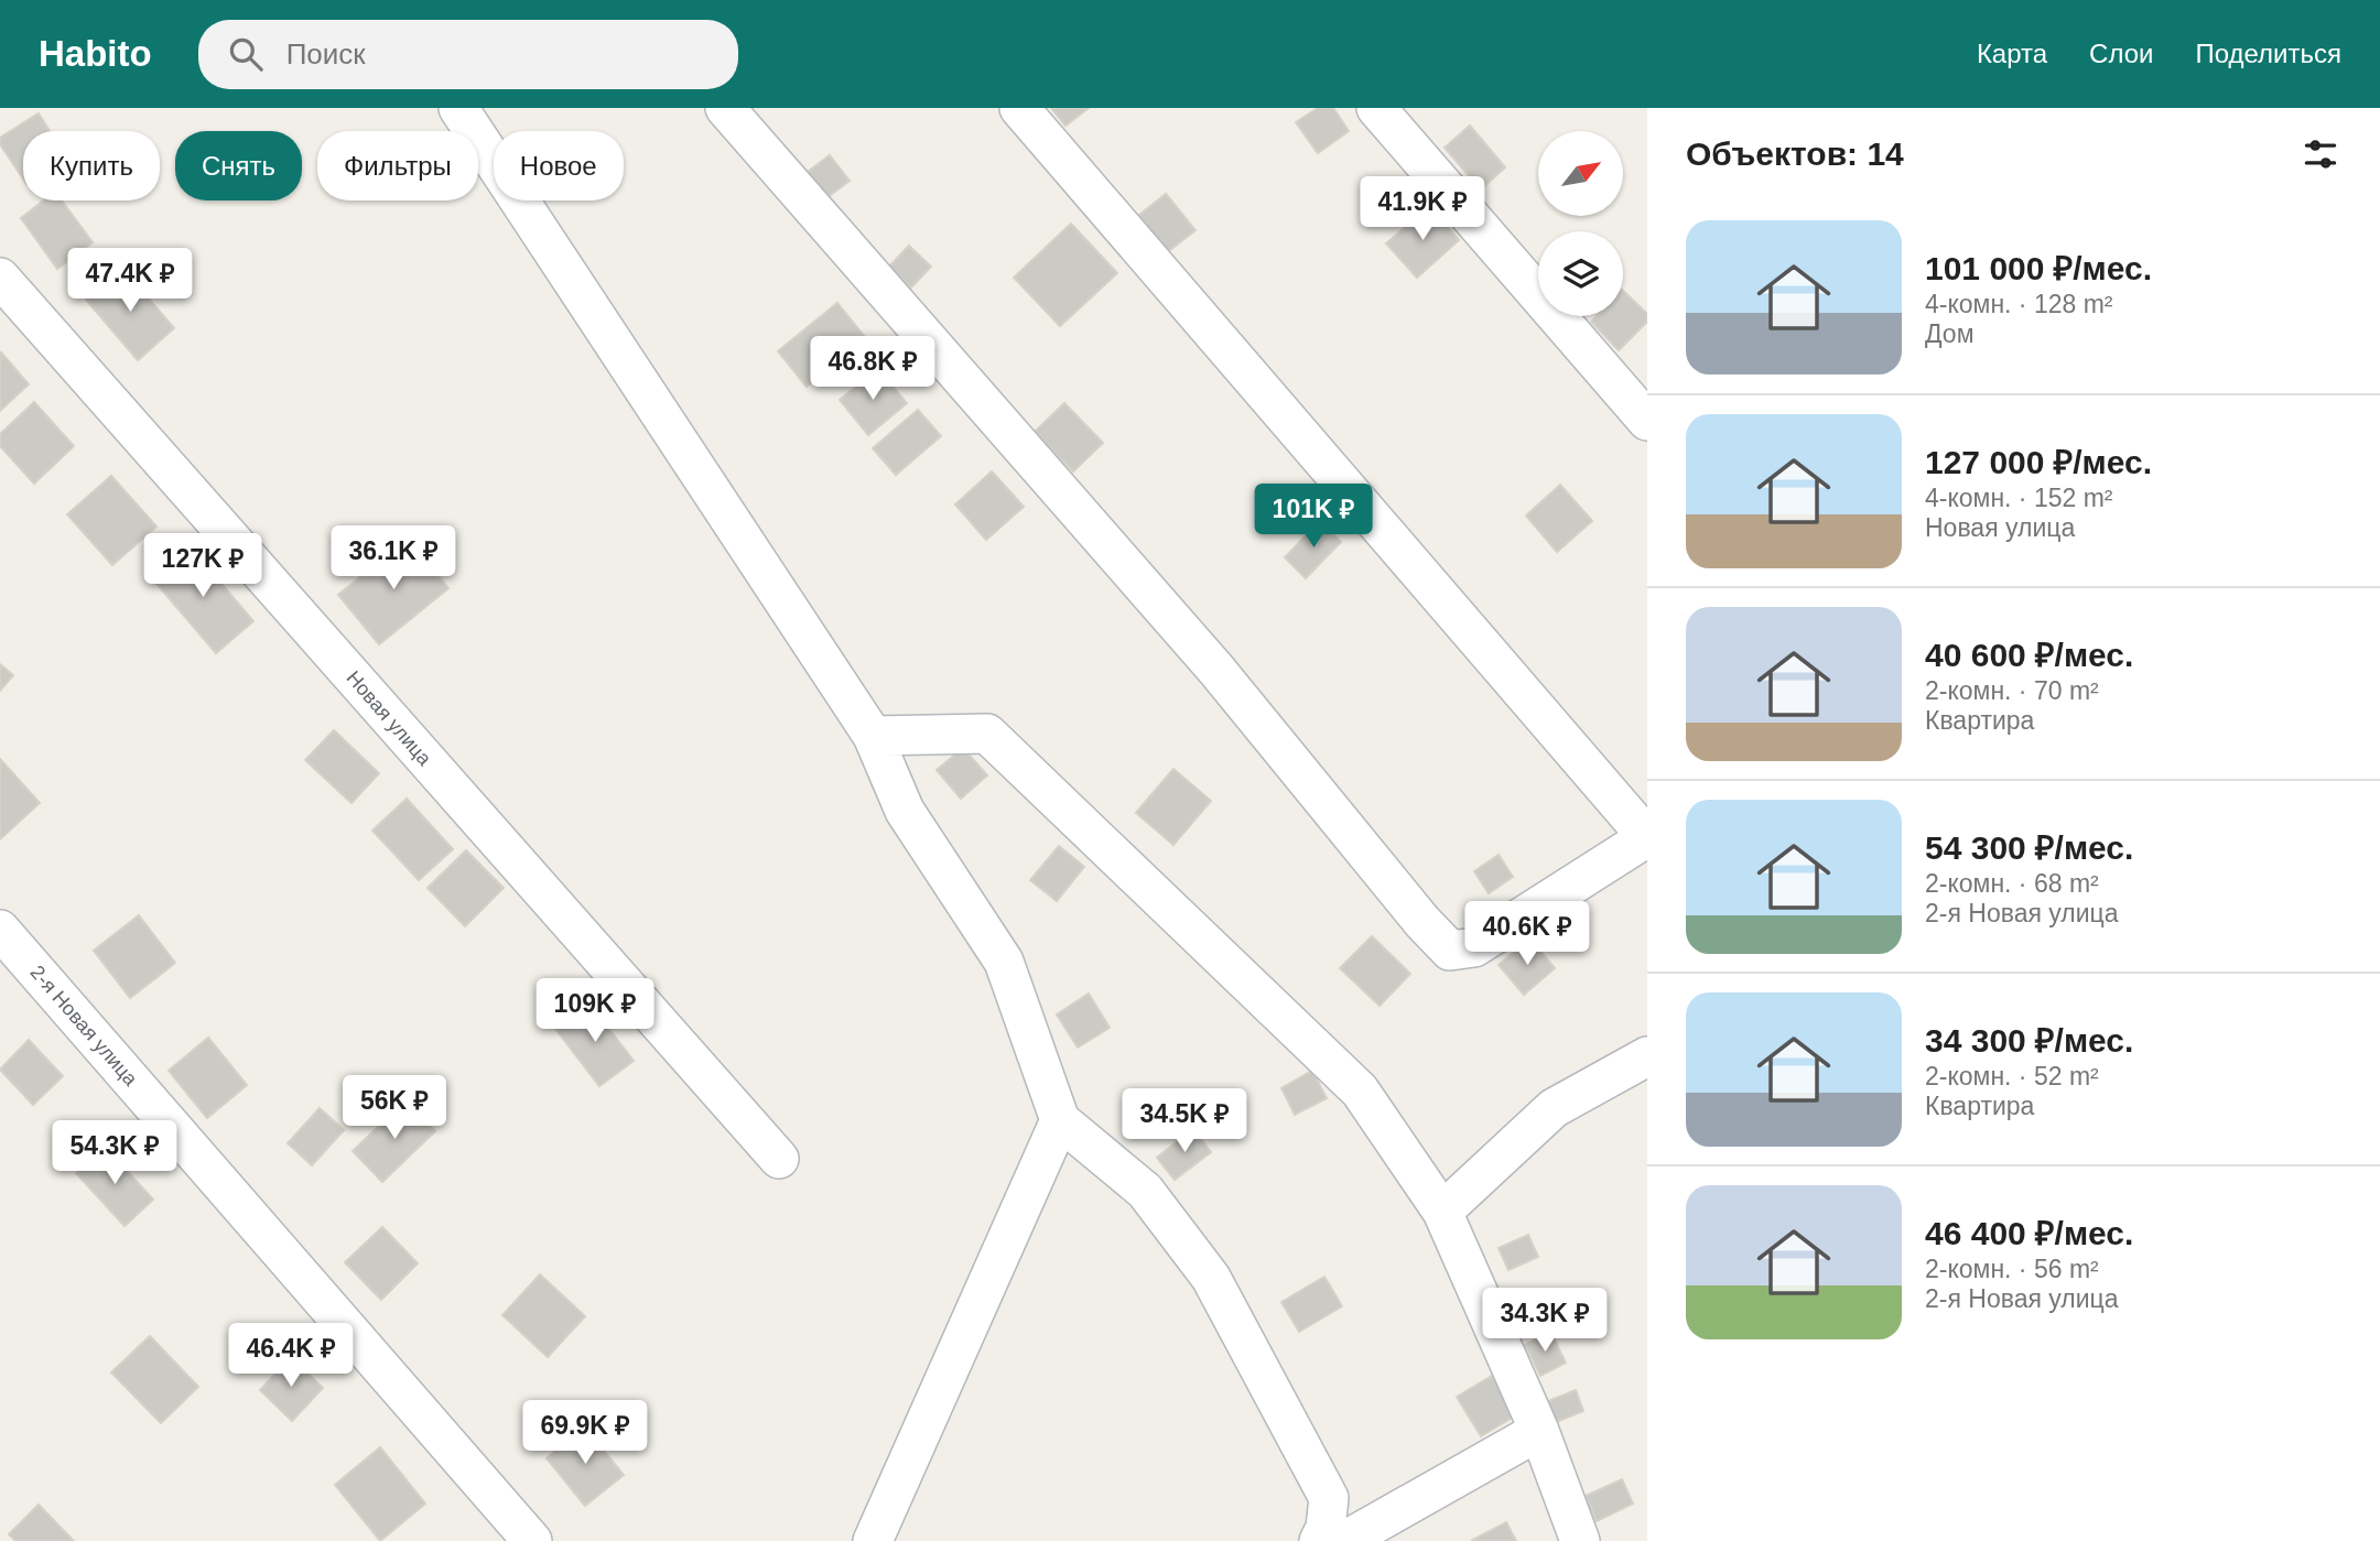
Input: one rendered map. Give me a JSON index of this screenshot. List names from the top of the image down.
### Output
{
  "streets": {
    "street": ["Новая улица", "2-я Новая улица"]
  },
  "north": "top right",
  "page": {
    "header": "Habito",
    "search": "Поиск",
    "nav": ["Карта", "Слои", "Поделиться"],
    "heading": "Объектов: 14",
    "chip": [
      "Купить",
      "Снять",
      "Фильтры",
      "Новое"
    ],
    "price": [
      "41.9K ₽",
      "47.4K ₽",
      "46.8K ₽",
      "101K ₽",
      "36.1K ₽",
      "127K ₽",
      "40.6K ₽",
      "109K ₽",
      "56K ₽",
      "34.5K ₽",
      "54.3K ₽",
      "34.3K ₽",
      "46.4K ₽",
      "69.9K ₽"
    ],
    "list": [
      {
        "name": "101 000 ₽/мес.",
        "note": "4-комн. · 128 m² · Дом"
      },
      {
        "name": "127 000 ₽/мес.",
        "note": "4-комн. · 152 m² · Новая улица"
      },
      {
        "name": "40 600 ₽/мес.",
        "note": "2-комн. · 70 m² · Квартира"
      },
      {
        "name": "54 300 ₽/мес.",
        "note": "2-комн. · 68 m² · 2-я Новая улица"
      },
      {
        "name": "34 300 ₽/мес.",
        "note": "2-комн. · 52 m² · Квартира"
      },
      {
        "name": "46 400 ₽/мес.",
        "note": "2-комн. · 56 m² · 2-я Новая улица"
      }
    ]
  }
}
